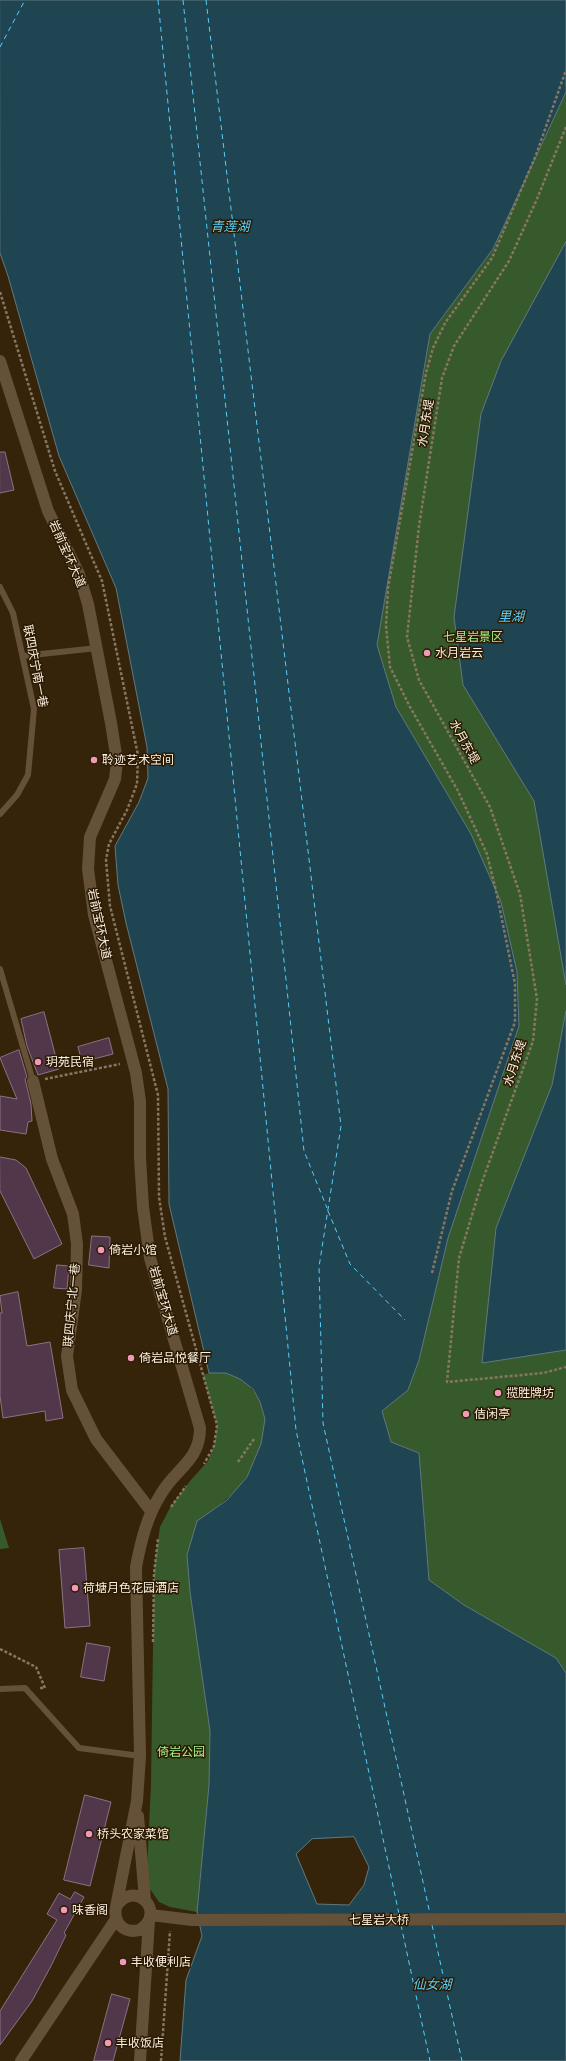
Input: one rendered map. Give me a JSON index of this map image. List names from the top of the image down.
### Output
{
  "streets": {
    "street": ["岩前宝环大道", "联四庆宁北一巷", "七星岩大桥"],
    "lane": ["联四庆宁南一巷"],
    "path": ["水月东堤"]
  },
  "crossings": [
    ["岩前宝环大道", "联四庆宁北一巷"]
  ],
  "water": ["青莲湖", "里湖", "仙女湖"],
  "parks": ["七星岩景区", "倚岩公园"],
  "places": [
    "水月岩云",
    "聆迹艺术空间",
    "玥苑民宿",
    "倚岩小馆",
    "倚岩品悦餐厅",
    "揽胜牌坊",
    "佶闲亭",
    "荷塘月色花园酒店",
    "桥头农家菜馆",
    "味香阁",
    "丰收便利店",
    "丰收饭店"
  ]
}
